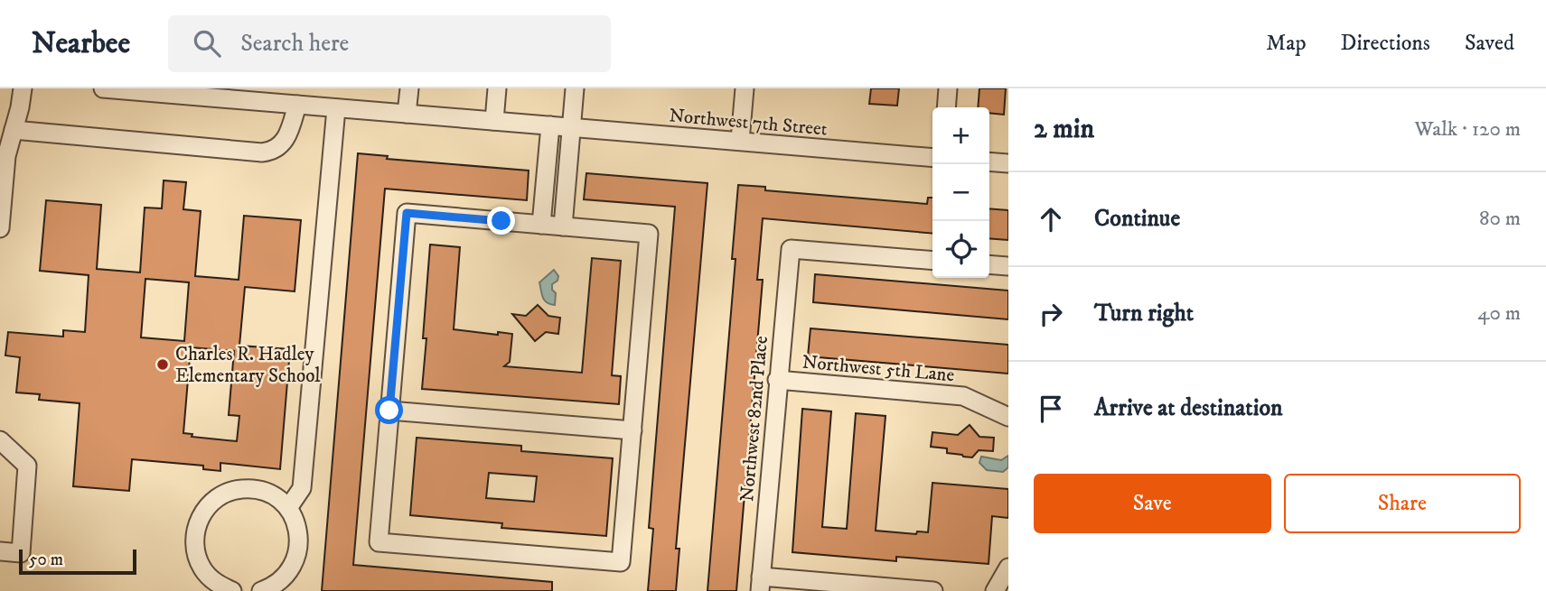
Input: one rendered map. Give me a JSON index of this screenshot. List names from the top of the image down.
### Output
{
  "streets": {
    "street": ["Northwest 7th Street", "Northwest 5th Lane", "Northwest 82nd Place"]
  },
  "crossings": [
    ["Northwest 5th Lane", "Northwest 82nd Place"]
  ],
  "places": ["Charles R. Hadley Elementary School"],
  "scale_bar": "50 m",
  "page": {
    "header": "Nearbee",
    "search": "Search here",
    "nav": ["Map", "Directions", "Saved"],
    "heading": ["2 min", "Walk · 120 m"],
    "map_buttons": ["+", "−"],
    "list": [
      ["Continue", "80 m"],
      ["Turn right", "40 m"],
      "Arrive at destination"
    ],
    "buttons": ["Save", "Share"],
    "scale": "50 m"
  }
}
